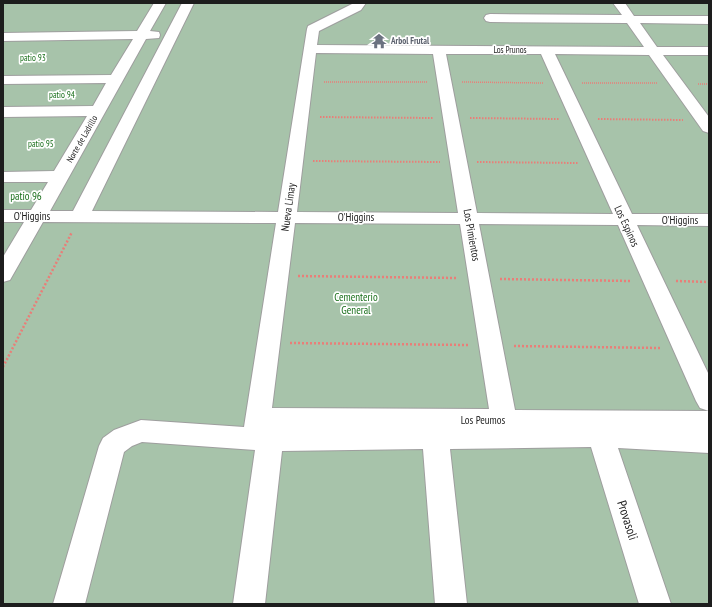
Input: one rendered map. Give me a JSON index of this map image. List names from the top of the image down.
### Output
{
  "streets": {
    "street": [
      "Los Prunos",
      "Norte de Ladrillo",
      "Nueva Limay",
      "O'Higgins",
      "Los Espinos",
      "Los Pimientos",
      "Los Peumos",
      "Provasoli"
    ]
  },
  "crossings": [
    ["Los Prunos", "Nueva Limay"],
    ["Los Prunos", "Los Espinos"],
    ["Los Prunos", "Los Pimientos"],
    ["Norte de Ladrillo", "O'Higgins"],
    ["Nueva Limay", "O'Higgins"],
    ["Nueva Limay", "Los Peumos"],
    ["O'Higgins", "Los Espinos"],
    ["O'Higgins", "Los Pimientos"],
    ["Los Pimientos", "Los Peumos"]
  ],
  "parks": [
    "patio 93",
    "patio 94",
    "patio 95",
    "patio 96",
    "Cementerio General"
  ],
  "places": {
    "temple": ["Arbol Frutal"]
  }
}
